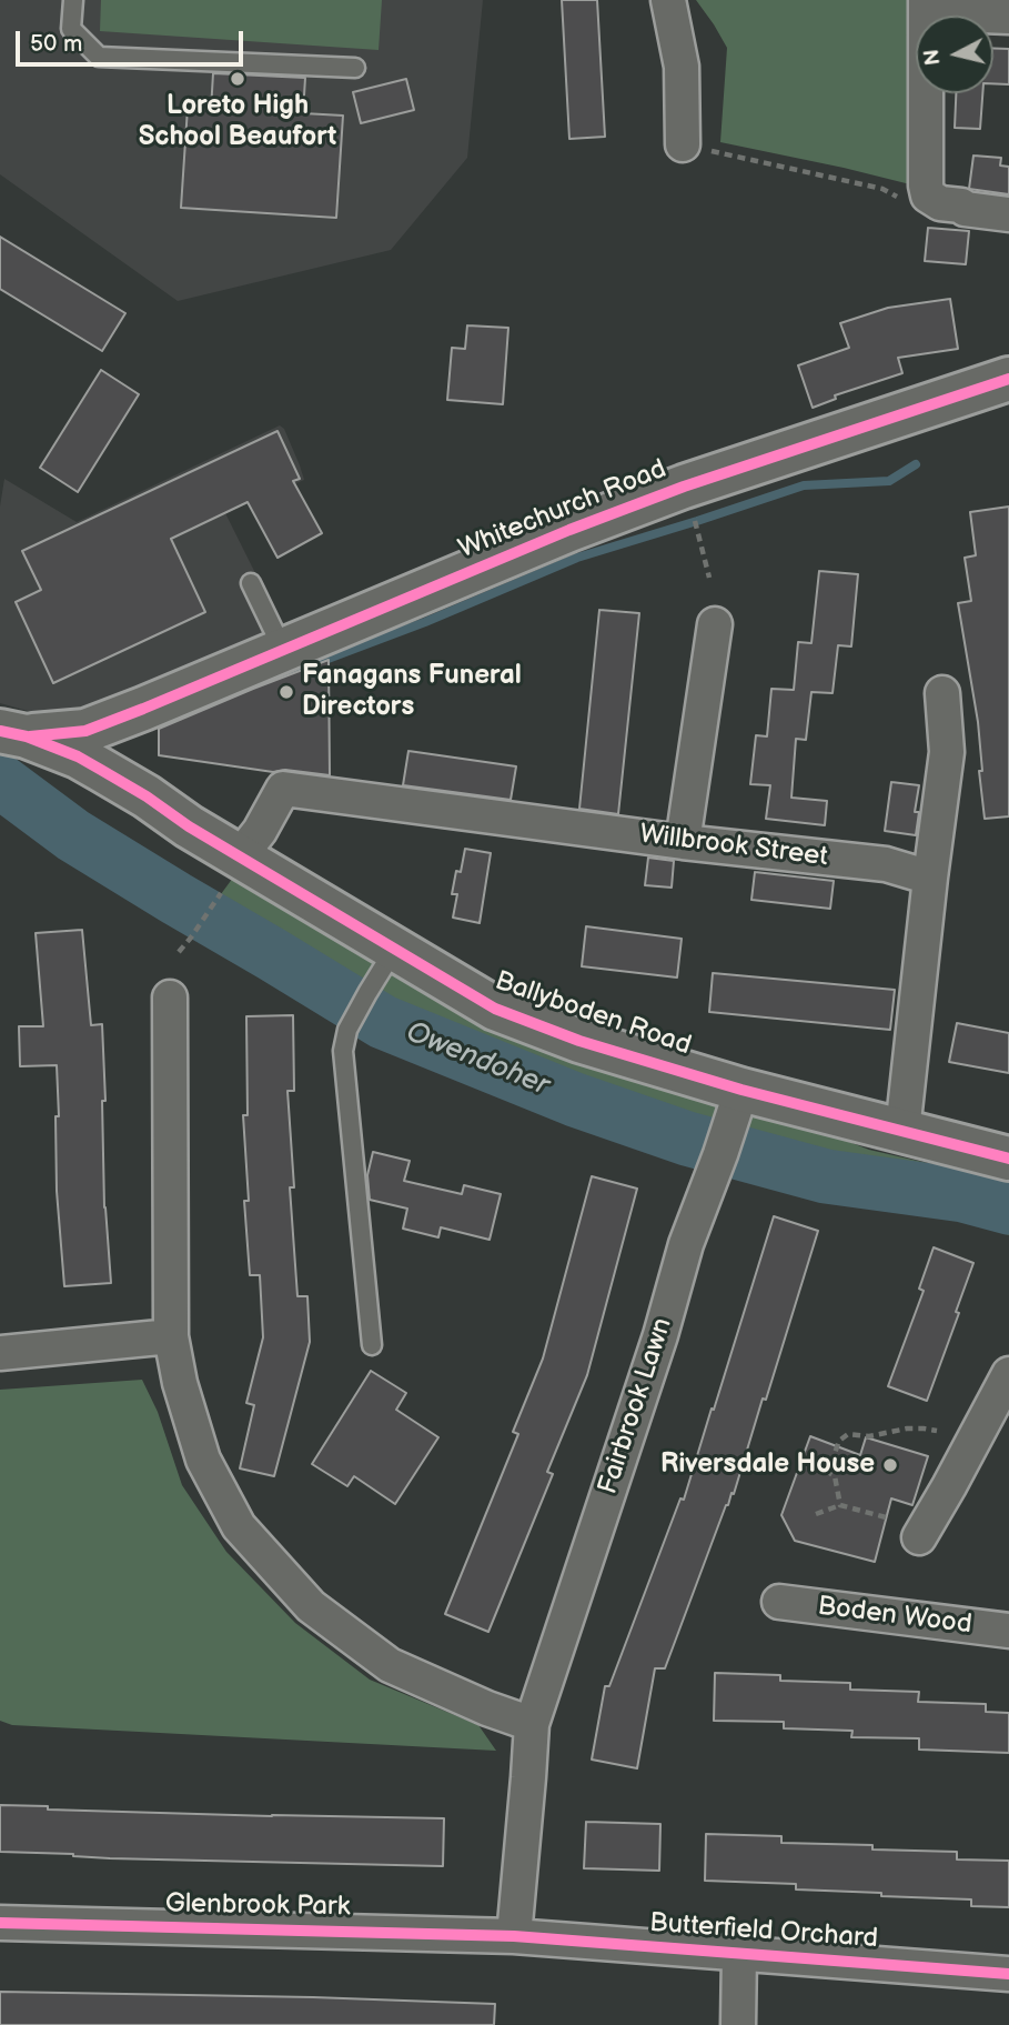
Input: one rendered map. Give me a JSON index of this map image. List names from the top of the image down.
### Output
{
  "streets": {
    "street": [
      "Whitechurch Road",
      "Willbrook Street",
      "Ballyboden Road",
      "Fairbrook Lawn",
      "Boden Wood",
      "Glenbrook Park",
      "Butterfield Orchard"
    ]
  },
  "crossings": [
    ["Whitechurch Road", "Ballyboden Road"],
    ["Willbrook Street", "Ballyboden Road"],
    ["Ballyboden Road", "Fairbrook Lawn"],
    ["Fairbrook Lawn", "Glenbrook Park"],
    ["Fairbrook Lawn", "Butterfield Orchard"],
    ["Glenbrook Park", "Butterfield Orchard"]
  ],
  "water": ["Owendoher"],
  "places": ["Loreto High School Beaufort", "Fanagans Funeral Directors", "Riversdale House"],
  "scale_bar": "50 m",
  "north": "left"
}
